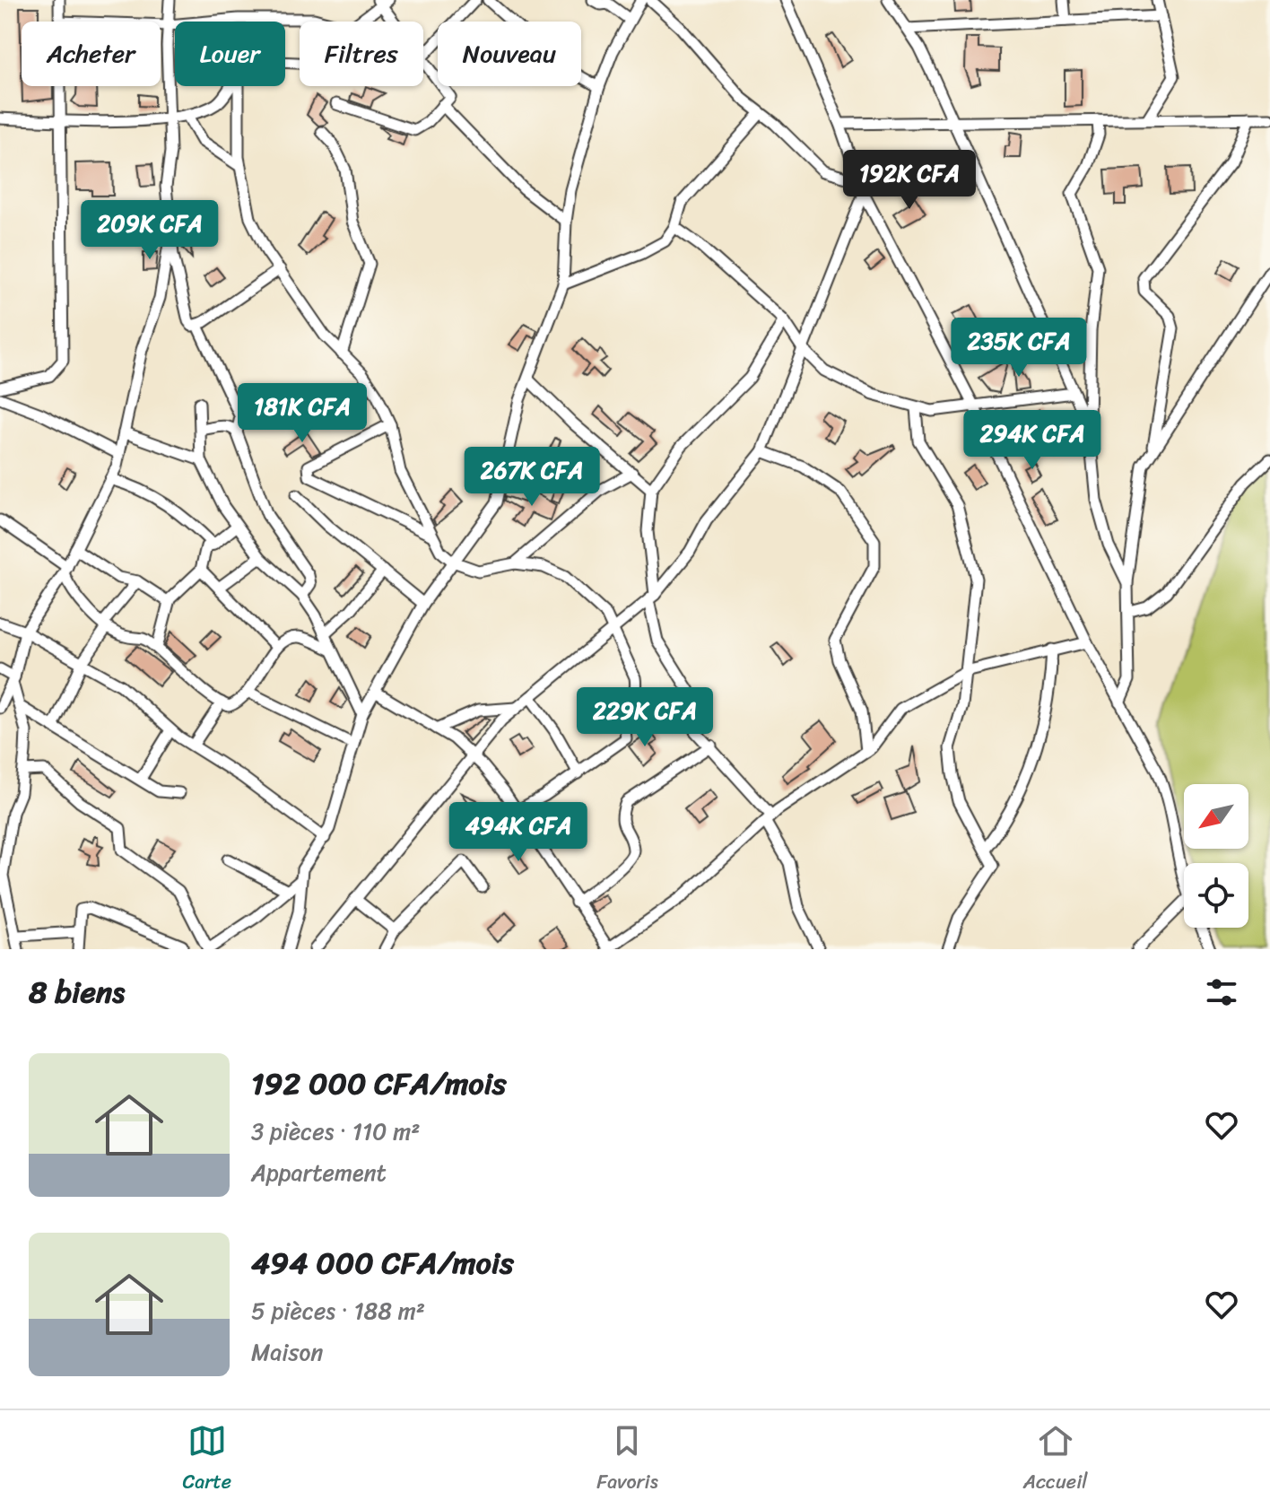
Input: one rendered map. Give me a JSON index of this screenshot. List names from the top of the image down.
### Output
{
  "north": "bottom left",
  "page": {
    "chip": [
      "Acheter",
      "Louer",
      "Filtres",
      "Nouveau"
    ],
    "price": [
      "192K CFA",
      "209K CFA",
      "235K CFA",
      "181K CFA",
      "294K CFA",
      "267K CFA",
      "229K CFA",
      "494K CFA"
    ],
    "heading": "8 biens",
    "list": [
      {
        "name": "192 000 CFA/mois",
        "note": "3 pièces · 110 m² · Appartement"
      },
      {
        "name": "494 000 CFA/mois",
        "note": "5 pièces · 188 m² · Maison"
      }
    ],
    "tabs": ["Carte", "Favoris", "Accueil"]
  }
}
